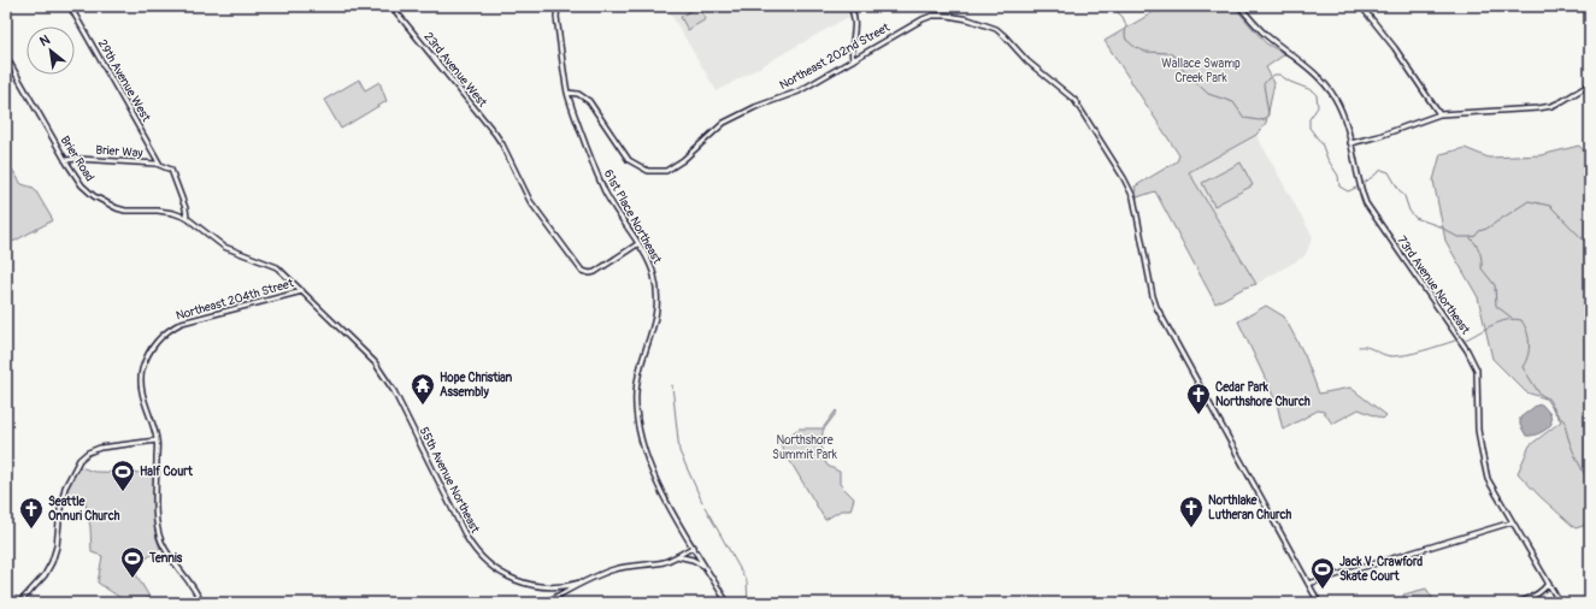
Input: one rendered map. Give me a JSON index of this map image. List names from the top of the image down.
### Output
{
  "streets": {
    "street": [
      "Northeast 202nd Street",
      "23rd Avenue West",
      "29th Avenue West",
      "Brier Way",
      "Brier Road",
      "61st Place Northeast",
      "73rd Avenue Northeast",
      "Northeast 204th Street",
      "55th Avenue Northeast"
    ]
  },
  "crossings": [
    ["Northeast 202nd Street", "61st Place Northeast"],
    ["23rd Avenue West", "61st Place Northeast"],
    ["29th Avenue West", "Brier Way"],
    ["Brier Way", "Brier Road"],
    ["Brier Road", "55th Avenue Northeast"],
    ["Northeast 204th Street", "55th Avenue Northeast"]
  ],
  "parks": ["Wallace Swamp Creek Park", "Northshore Summit Park"],
  "places": {
    "temple": ["Hope Christian Assembly"],
    "church": ["Cedar Park Northshore Church", "Northlake Lutheran Church", "Seattle Onnuri Church"],
    "sports": ["Half Court", "Tennis", "Jack V. Crawford Skate Court"]
  },
  "north": "top left"
}
